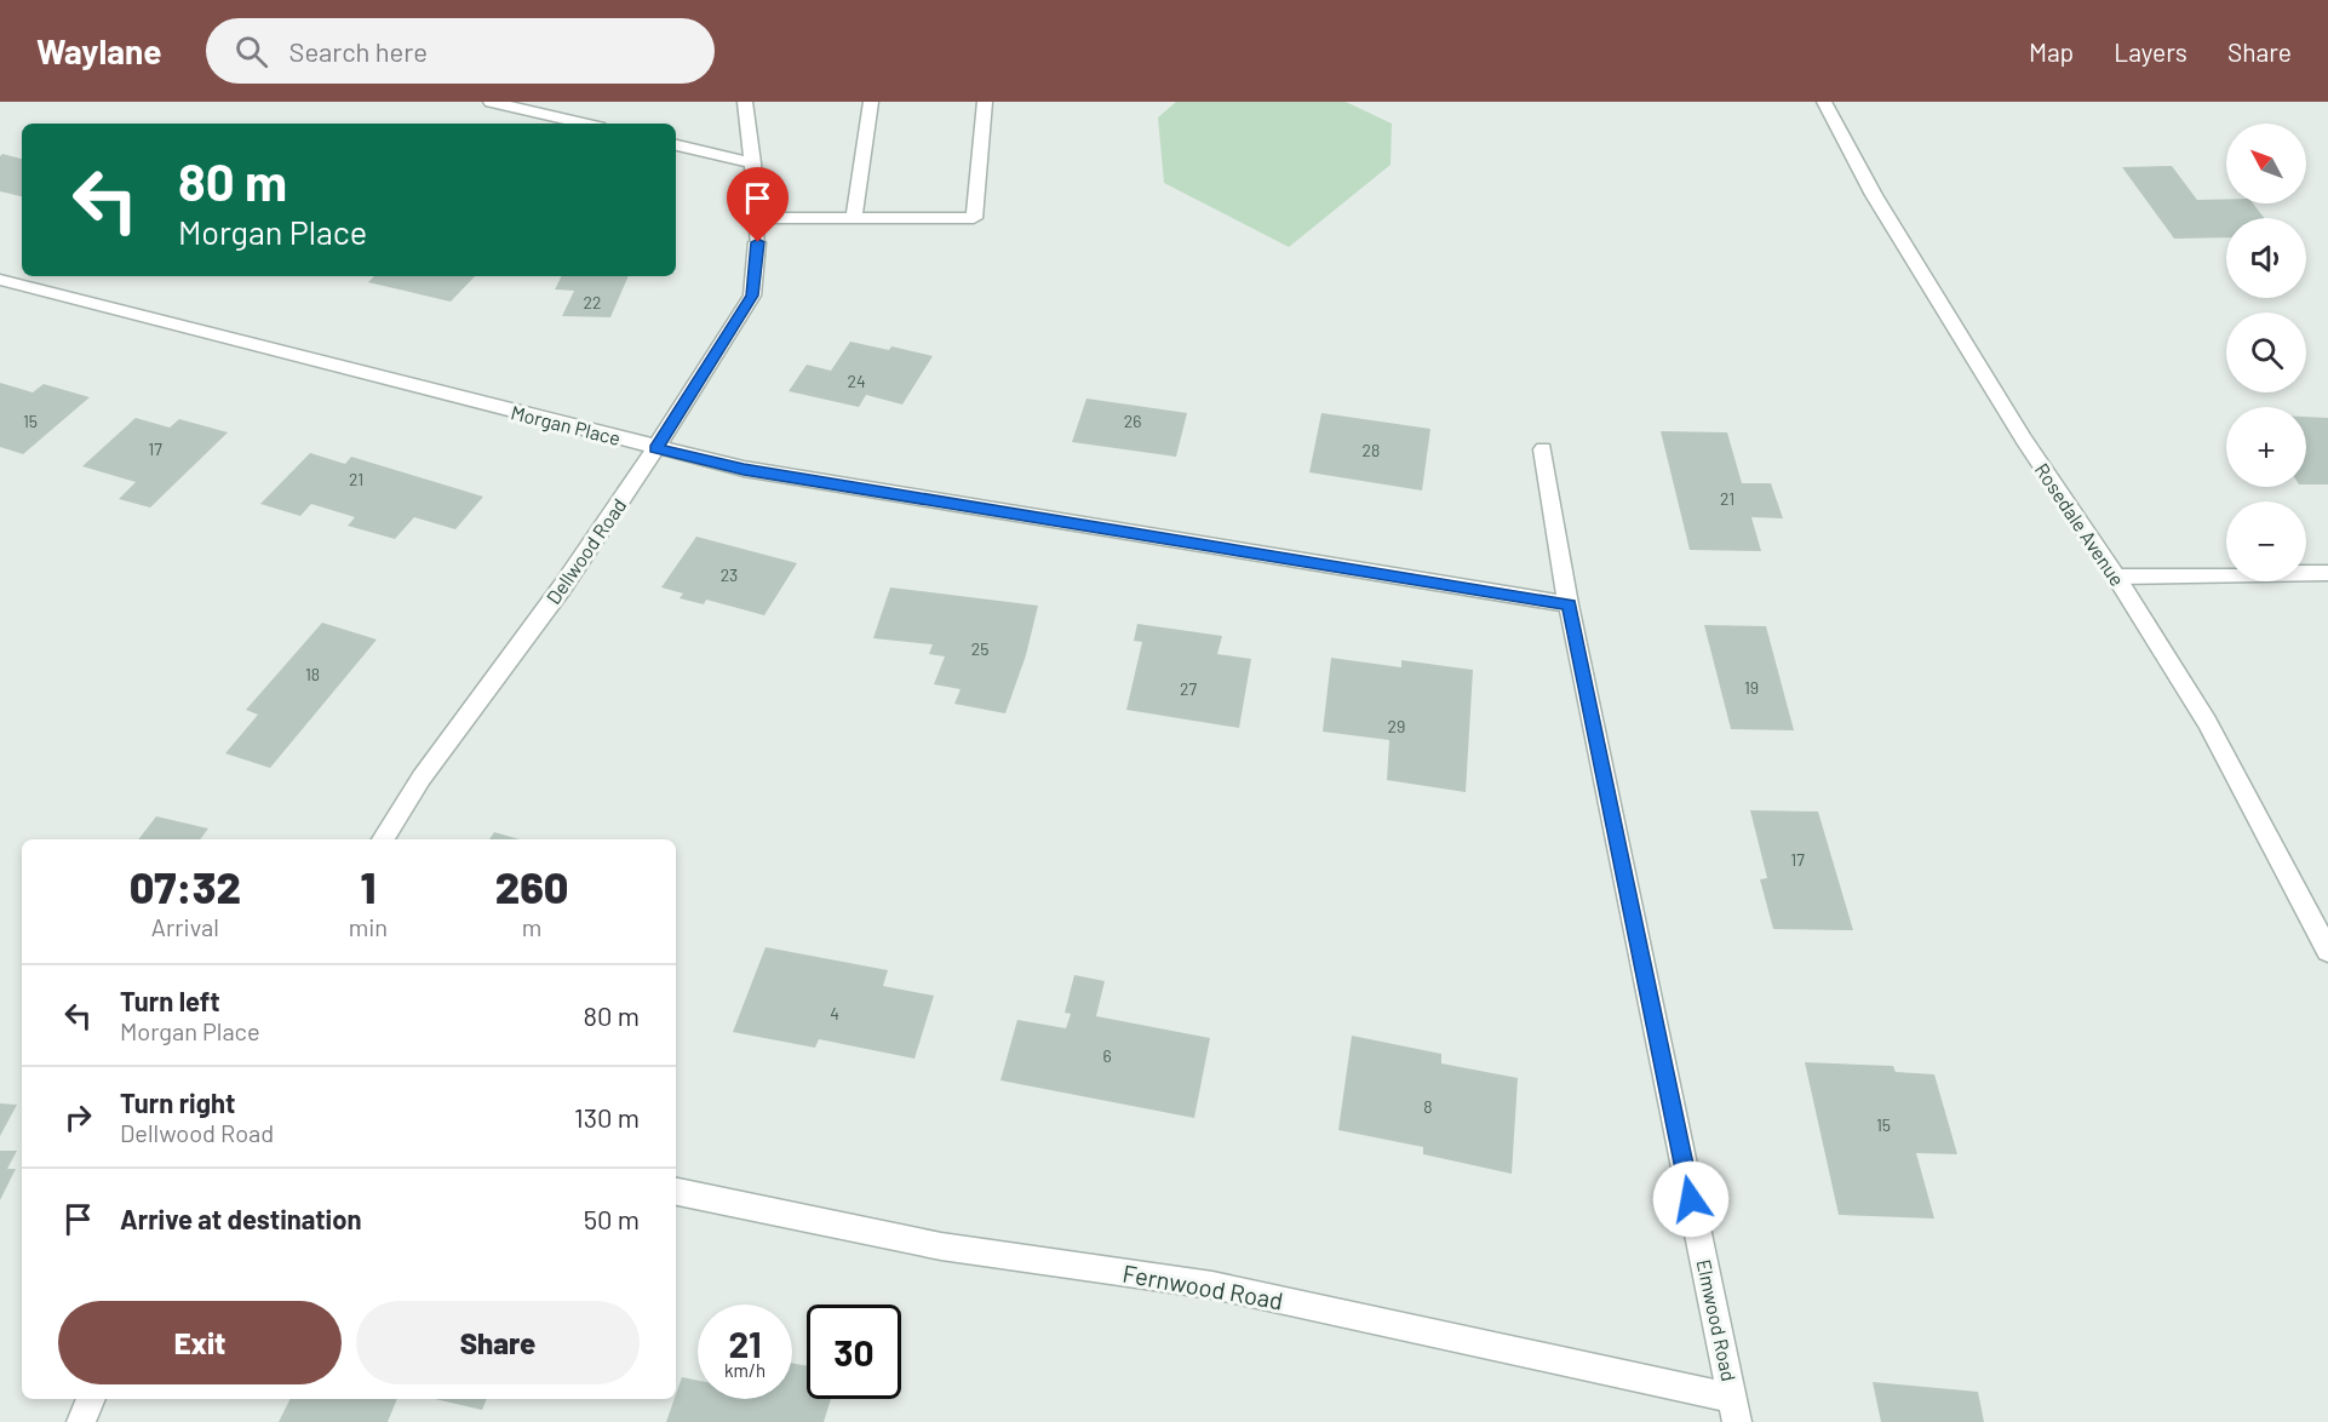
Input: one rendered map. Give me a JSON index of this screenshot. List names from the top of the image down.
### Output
{
  "streets": {
    "street": [
      "Morgan Place",
      "Rosedale Avenue",
      "Dellwood Road",
      "Fernwood Road",
      "Elmwood Road"
    ]
  },
  "crossings": [
    ["Morgan Place", "Dellwood Road"],
    ["Morgan Place", "Elmwood Road"],
    ["Fernwood Road", "Elmwood Road"]
  ],
  "house_numbers": [
    "22",
    "24",
    "15",
    "26",
    "17",
    "28",
    "21",
    "21",
    "23",
    "25",
    "18",
    "19",
    "27",
    "29",
    "17",
    "4",
    "6",
    "8",
    "15"
  ],
  "north": "top left",
  "page": {
    "header": "Waylane",
    "search": "Search here",
    "nav": ["Map", "Layers", "Share"],
    "map_buttons": ["+", "−"],
    "turn": ["80 m", "Morgan Place"],
    "eta": [
      "07:32",
      "Arrival",
      "1",
      "min",
      "260",
      "m"
    ],
    "list": [
      {
        "name": "Turn left",
        "note": "Morgan Place",
        "value": "80 m"
      },
      {
        "name": "Turn right",
        "note": "Dellwood Road",
        "value": "130 m"
      },
      {
        "name": "Arrive at destination",
        "value": "50 m"
      }
    ],
    "buttons": ["Exit", "Share"],
    "speed": "21 km/h",
    "limit": "30"
  }
}
